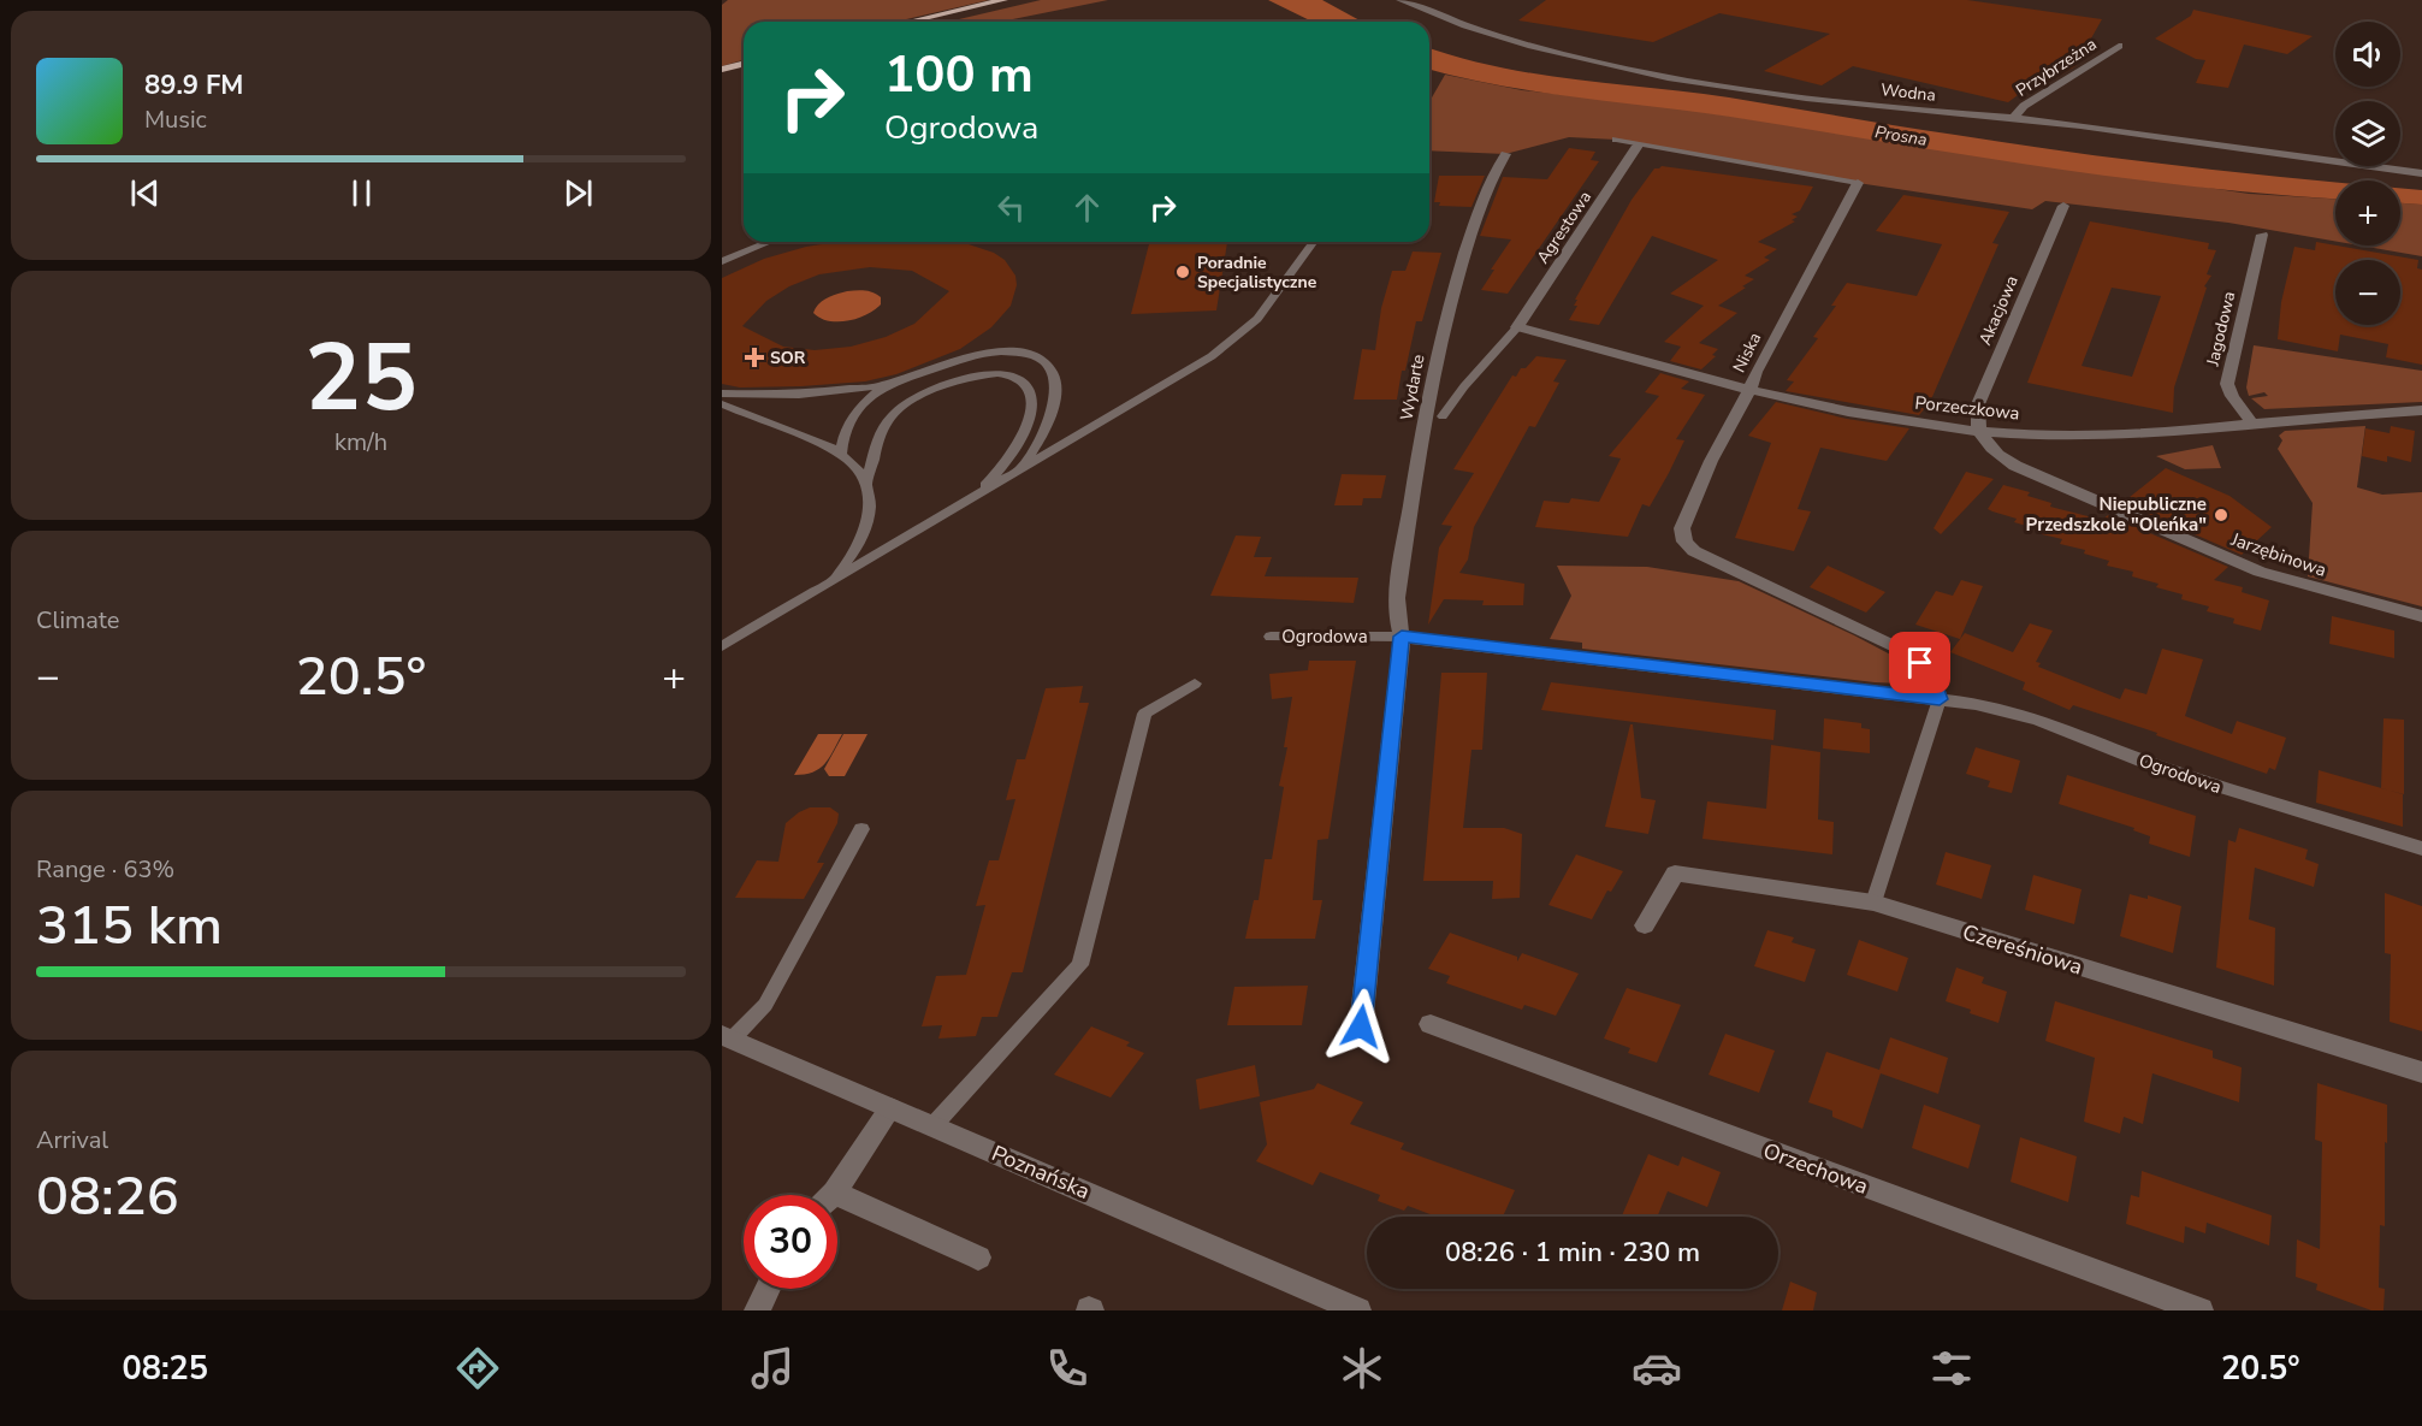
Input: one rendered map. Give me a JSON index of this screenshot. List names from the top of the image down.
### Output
{
  "streets": {
    "street": [
      "Przybrzeżna",
      "Wodna",
      "Agrestowa",
      "Akacjowa",
      "Jagodowa",
      "Niska",
      "Wydarte",
      "Porzeczkowa",
      "Jarzębinowa",
      "Ogrodowa",
      "Czereśniowa",
      "Orzechowa",
      "Poznańska"
    ]
  },
  "crossings": [
    ["Przybrzeżna", "Wodna"],
    ["Agrestowa", "Porzeczkowa"],
    ["Akacjowa", "Porzeczkowa"],
    ["Akacjowa", "Jarzębinowa"],
    ["Jagodowa", "Porzeczkowa"],
    ["Niska", "Porzeczkowa"],
    ["Niska", "Ogrodowa"],
    ["Wydarte", "Ogrodowa"],
    ["Porzeczkowa", "Jarzębinowa"]
  ],
  "water": ["Prosna"],
  "places": {
    "other": ["Poradnie Specjalistyczne", "Niepubliczne Przedszkole \"Oleńka\""],
    "health": ["SOR"]
  },
  "page": {
    "map_buttons": ["+", "−"],
    "turn": ["100 m", "Ogrodowa"],
    "song": ["89.9 FM", "Music"],
    "tile": [
      ["25", "km/h"],
      "Climate",
      ["Range · 63%", "315 km"],
      ["Arrival", "08:26"]
    ],
    "heat": ["−", "20.5°", "+"],
    "limit": "30",
    "trip": "08:26 · 1 min · 230 m",
    "tabs": ["08:25", "20.5°"]
  }
}
